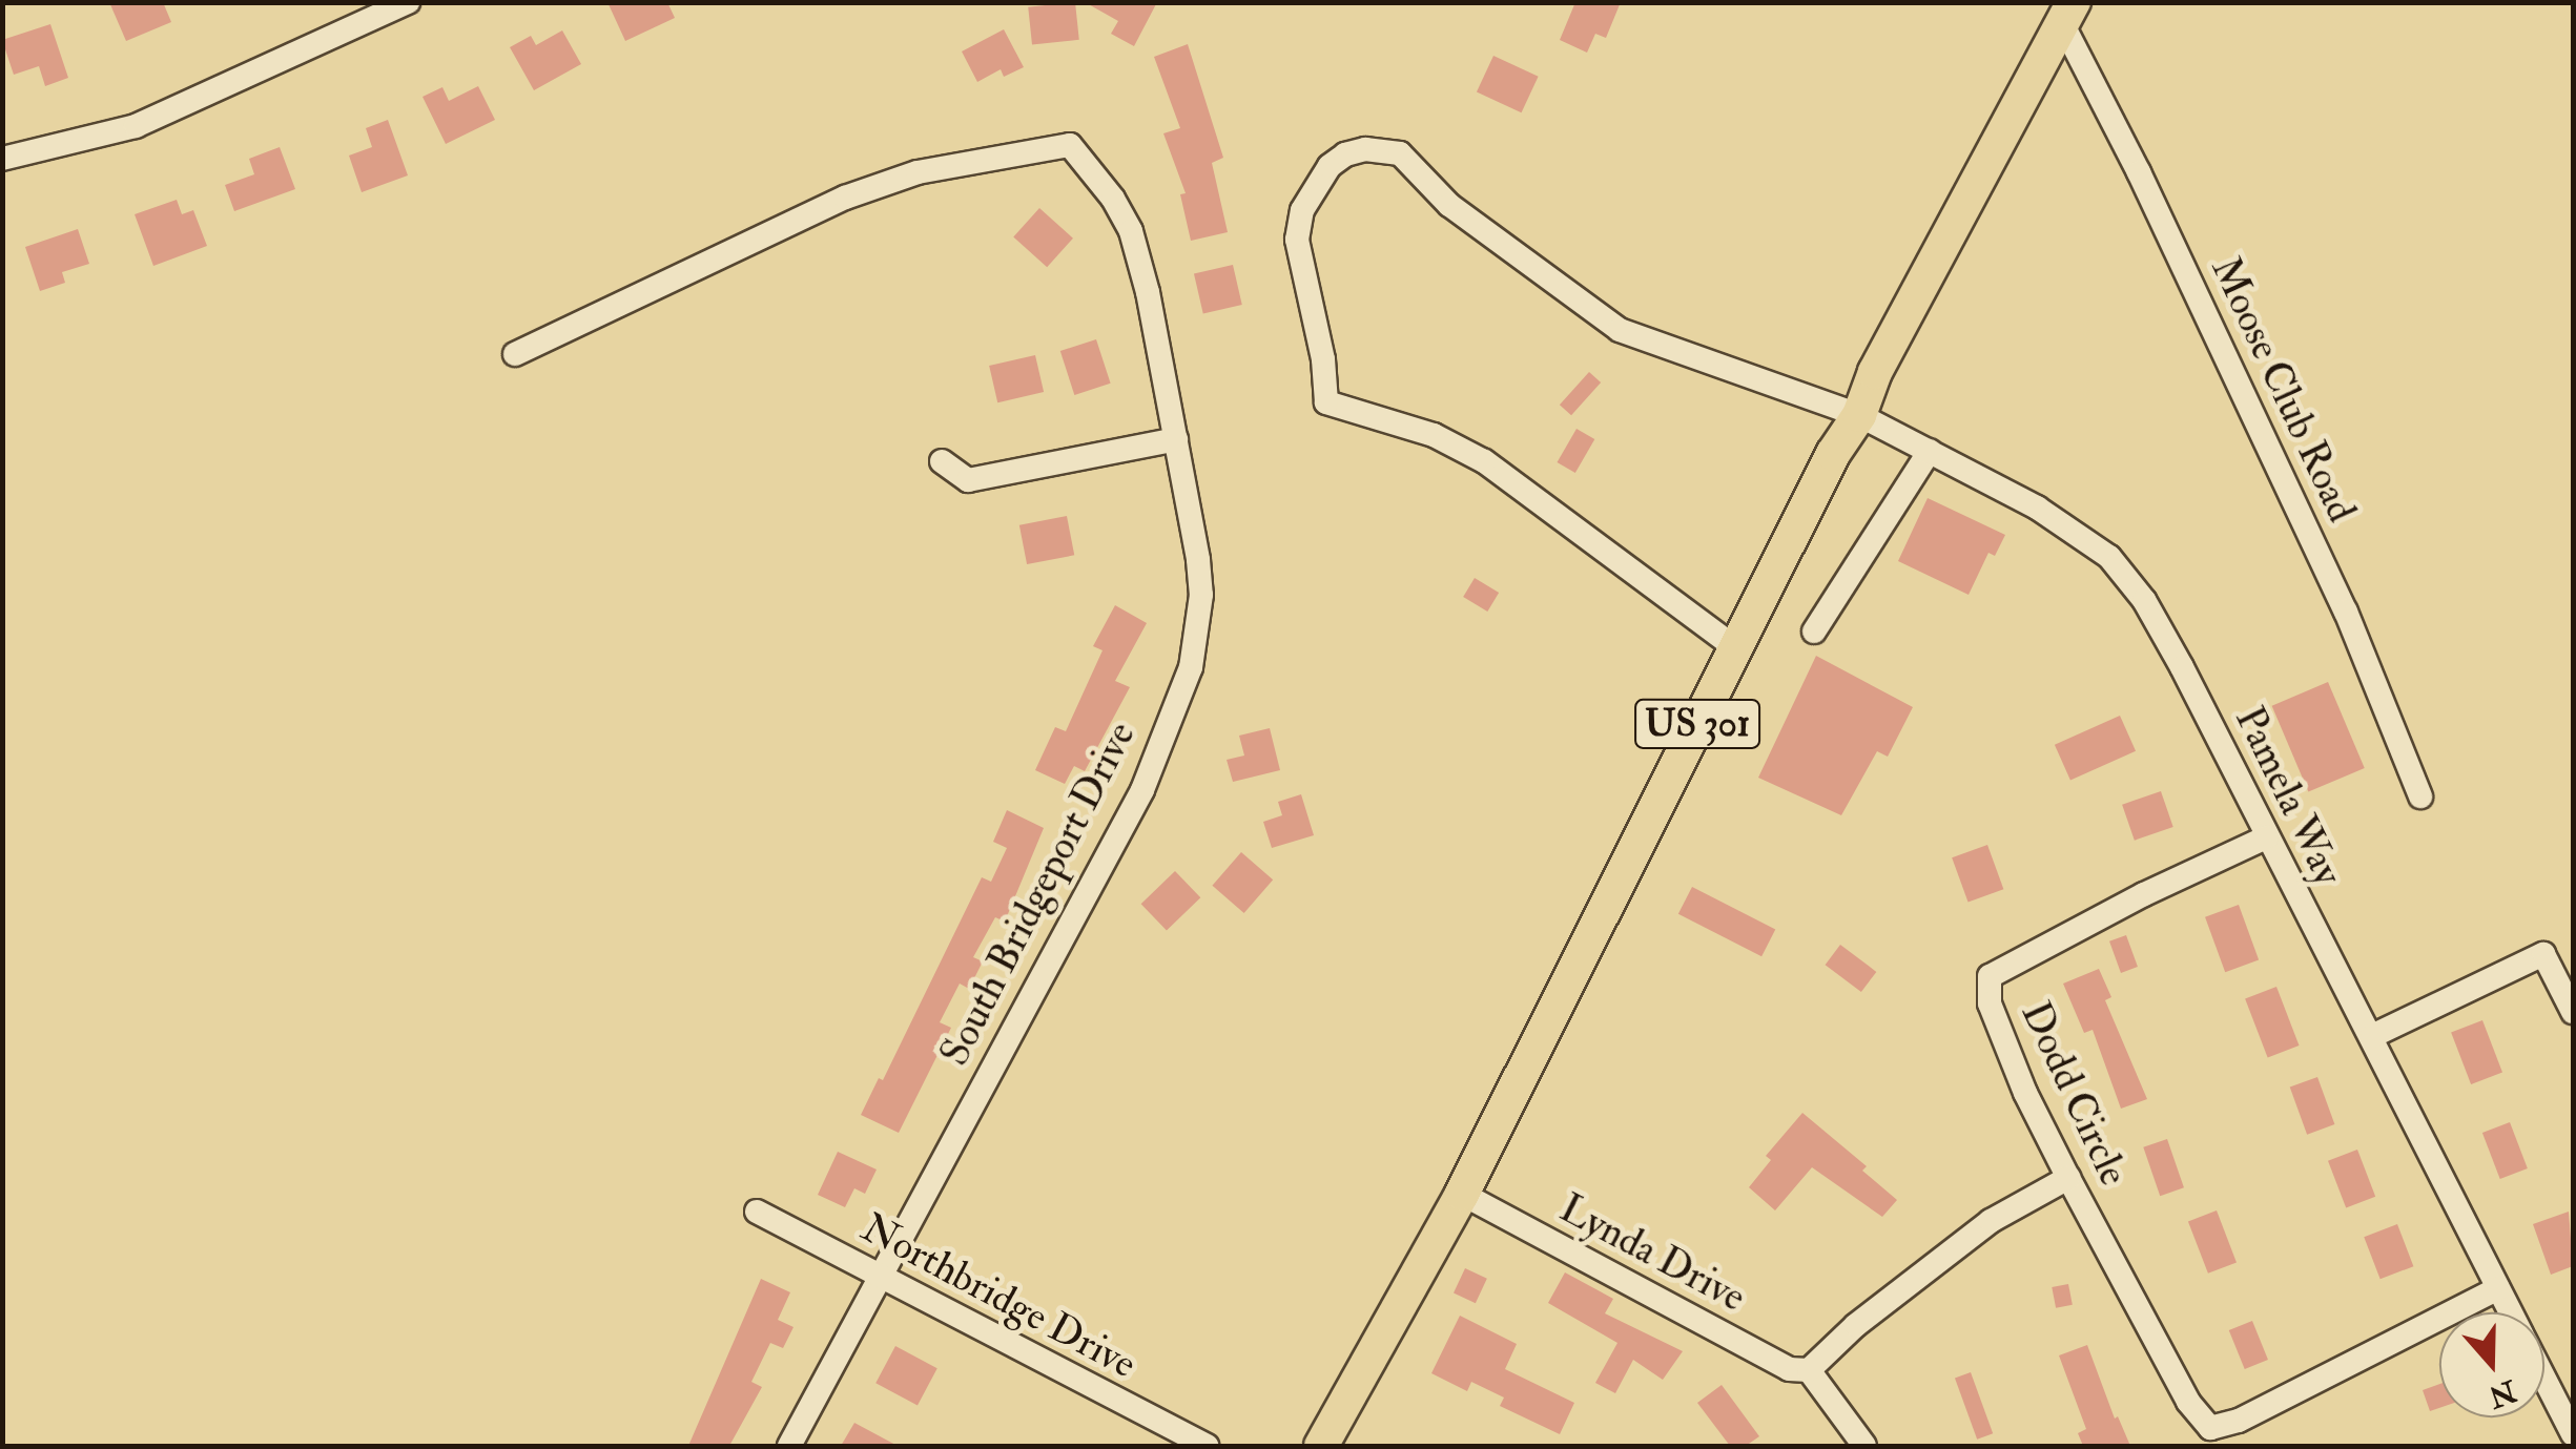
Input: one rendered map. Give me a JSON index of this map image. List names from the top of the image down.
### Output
{
  "streets": {
    "highway": ["US 301"],
    "street": [
      "Moose Club Road",
      "Pamela Way",
      "South Bridgeport Drive",
      "Dodd Circle",
      "Lynda Drive",
      "Northbridge Drive"
    ]
  },
  "crossings": [
    ["Moose Club Road", "US 301"],
    ["US 301", "Pamela Way"],
    ["US 301", "Lynda Drive"],
    ["Pamela Way", "Dodd Circle"],
    ["South Bridgeport Drive", "Northbridge Drive"]
  ],
  "north": "bottom"
}
